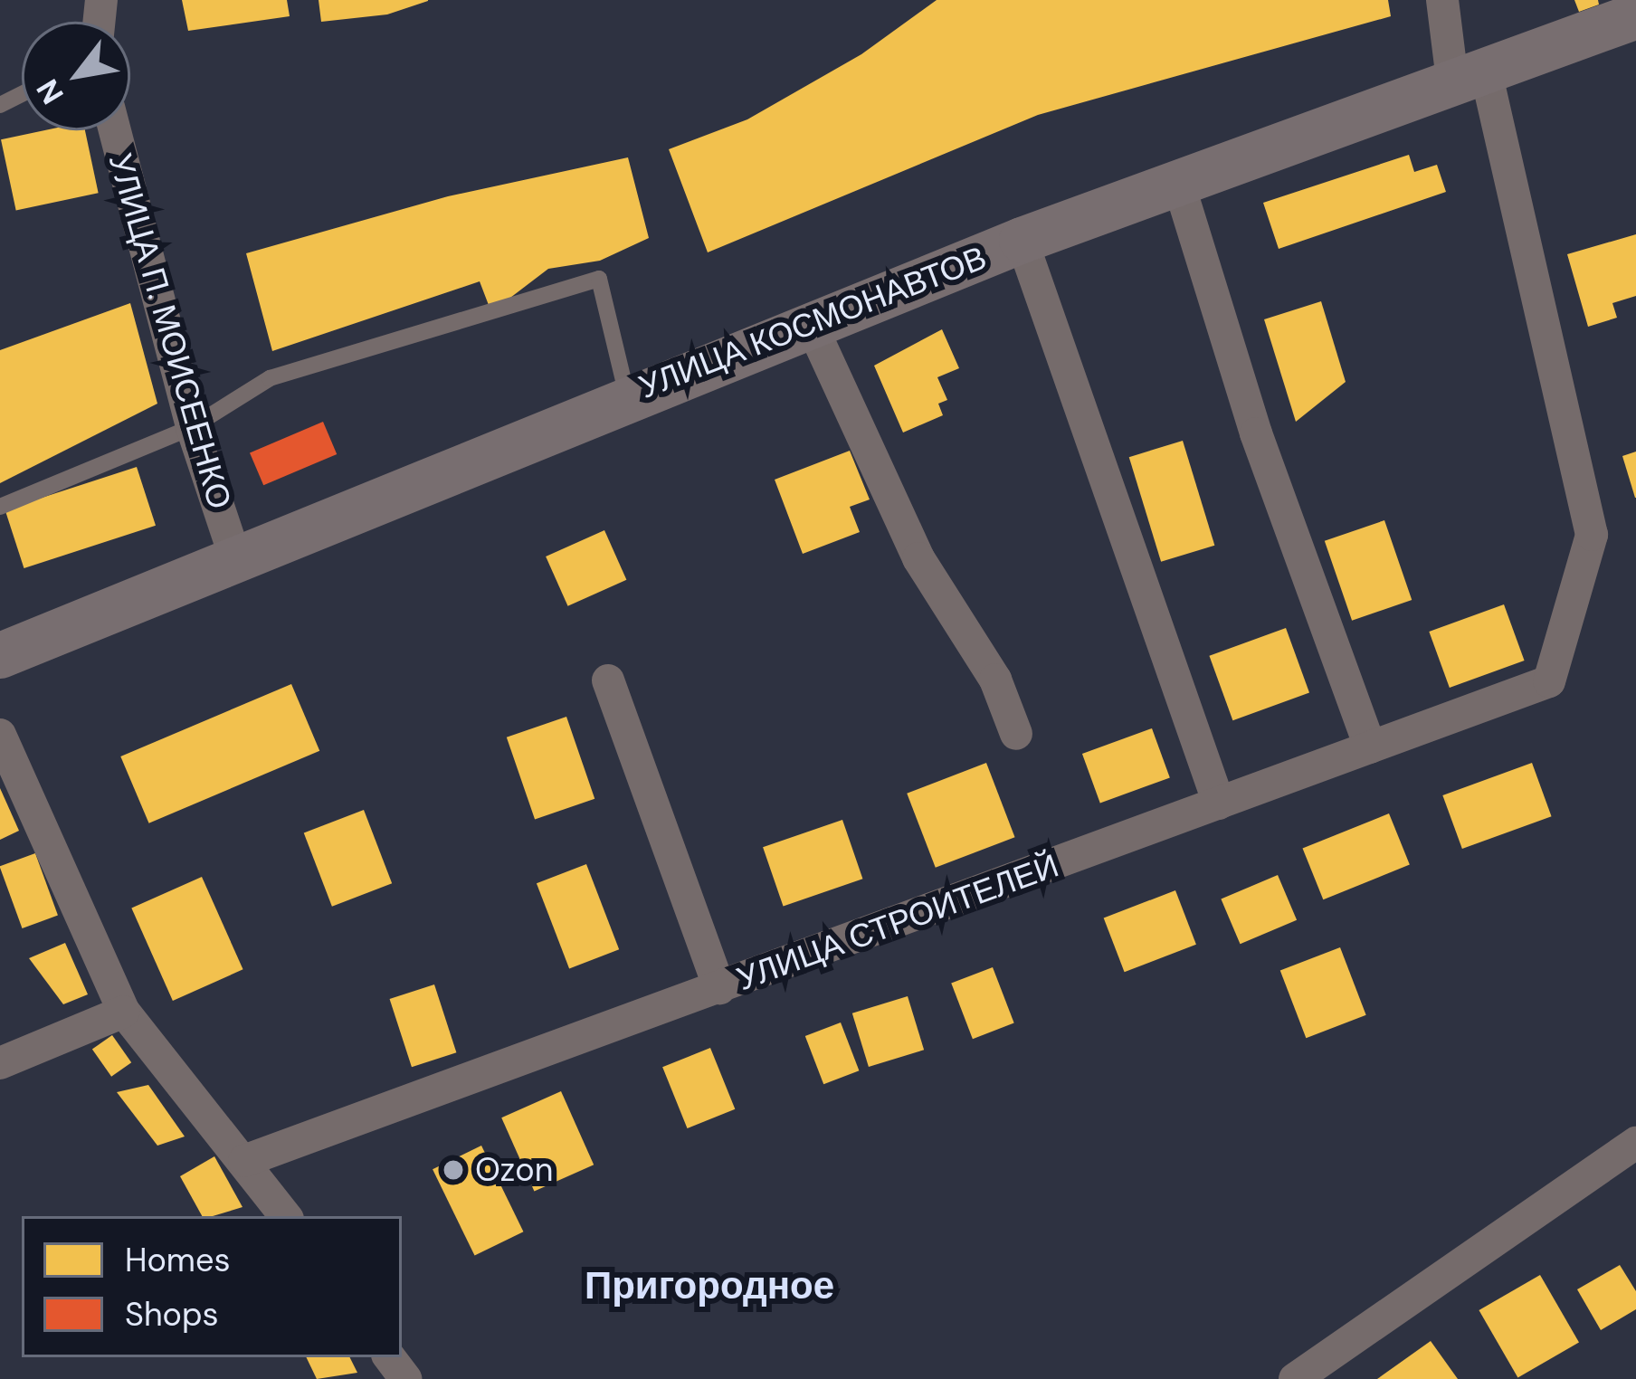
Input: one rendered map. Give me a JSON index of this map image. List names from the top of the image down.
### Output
{
  "streets": {
    "street": ["УЛИЦА КОСМОНАВТОВ", "УЛИЦА П. МОИСЕЕНКО", "УЛИЦА СТРОИТЕЛЕЙ"]
  },
  "crossings": [
    ["УЛИЦА КОСМОНАВТОВ", "УЛИЦА П. МОИСЕЕНКО"],
    ["УЛИЦА КОСМОНАВТОВ", "УЛИЦА СТРОИТЕЛЕЙ"]
  ],
  "districts": ["Пригородное"],
  "places": ["Ozon"],
  "legend": ["Homes", "Shops"],
  "north": "bottom left"
}
